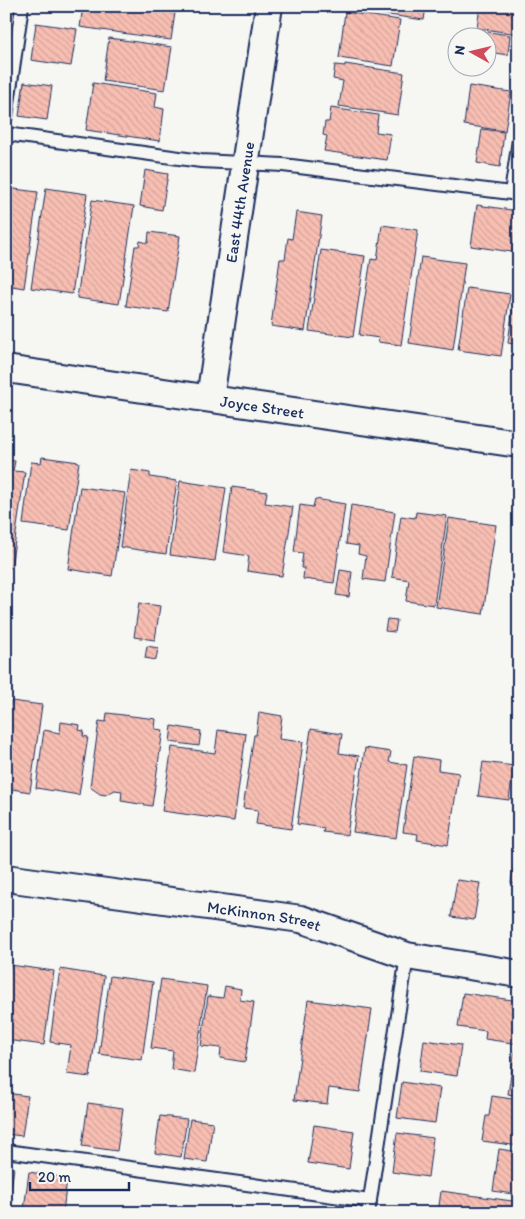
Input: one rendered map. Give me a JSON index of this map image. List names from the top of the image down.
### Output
{
  "streets": {
    "street": ["East 44th Avenue", "Joyce Street", "McKinnon Street"]
  },
  "crossings": [
    ["East 44th Avenue", "Joyce Street"]
  ],
  "scale_bar": "20 m",
  "north": "left"
}
